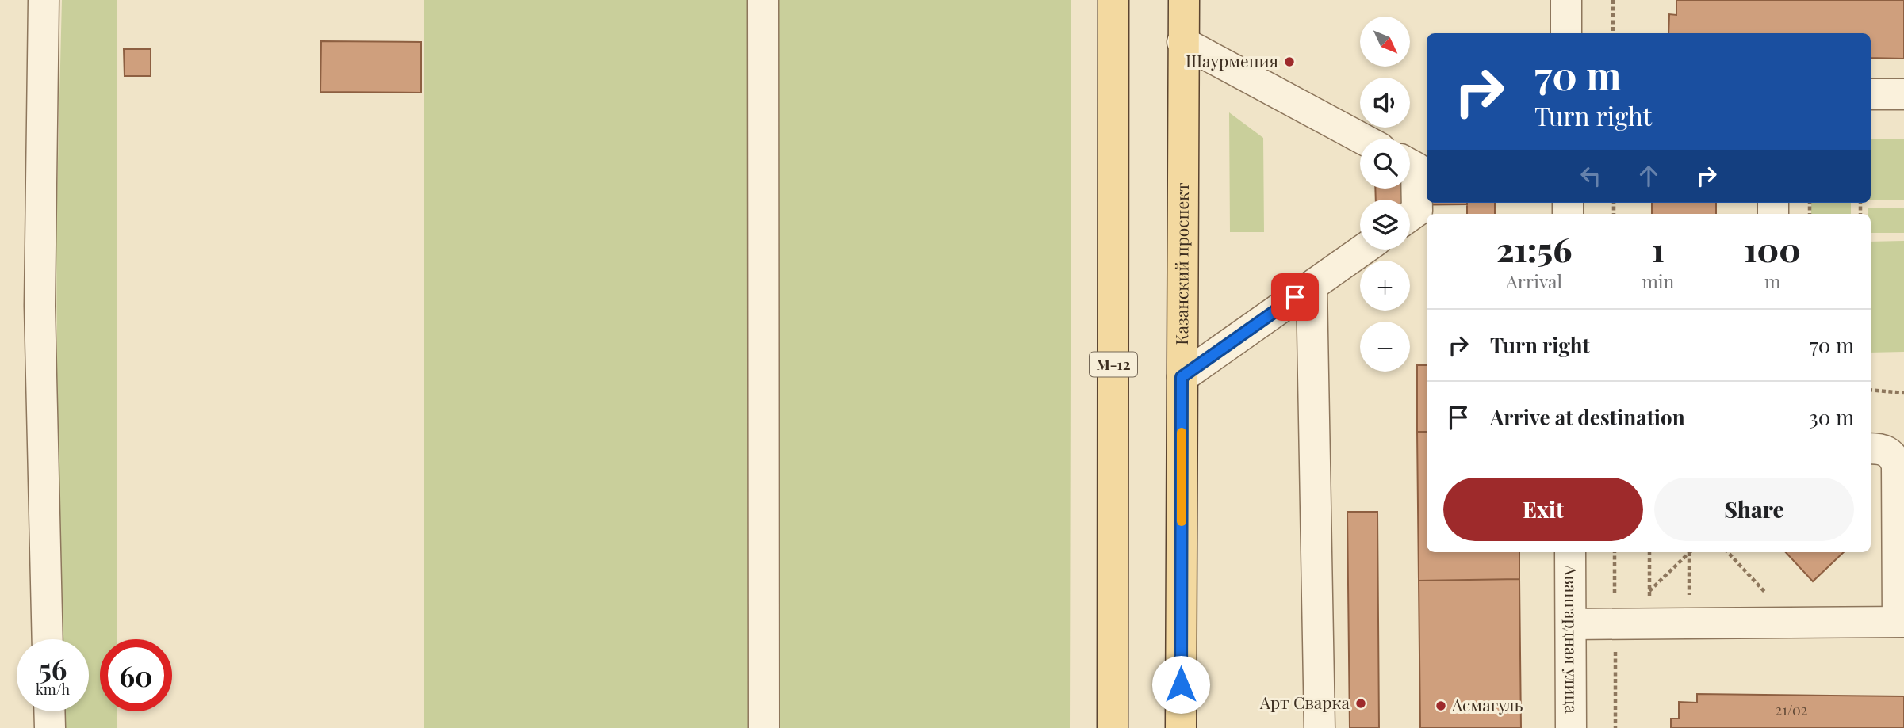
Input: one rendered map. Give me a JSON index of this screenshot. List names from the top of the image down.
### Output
{
  "streets": {
    "main road": ["Казанский проспект", "М-12"],
    "street": ["Авангардная улица"]
  },
  "places": ["Шаурмения", "Арт Сварка", "Асмагуль"],
  "house_numbers": ["21/02"],
  "north": "bottom right",
  "page": {
    "map_buttons": ["+", "−"],
    "turn": ["70 m", "Turn right"],
    "eta": [
      "21:56",
      "Arrival",
      "1",
      "min",
      "100",
      "m"
    ],
    "list": [
      {
        "name": "Turn right",
        "value": "70 m"
      },
      {
        "name": "Arrive at destination",
        "value": "30 m"
      }
    ],
    "buttons": ["Exit", "Share"],
    "speed": "56 km/h",
    "limit": "60"
  }
}
